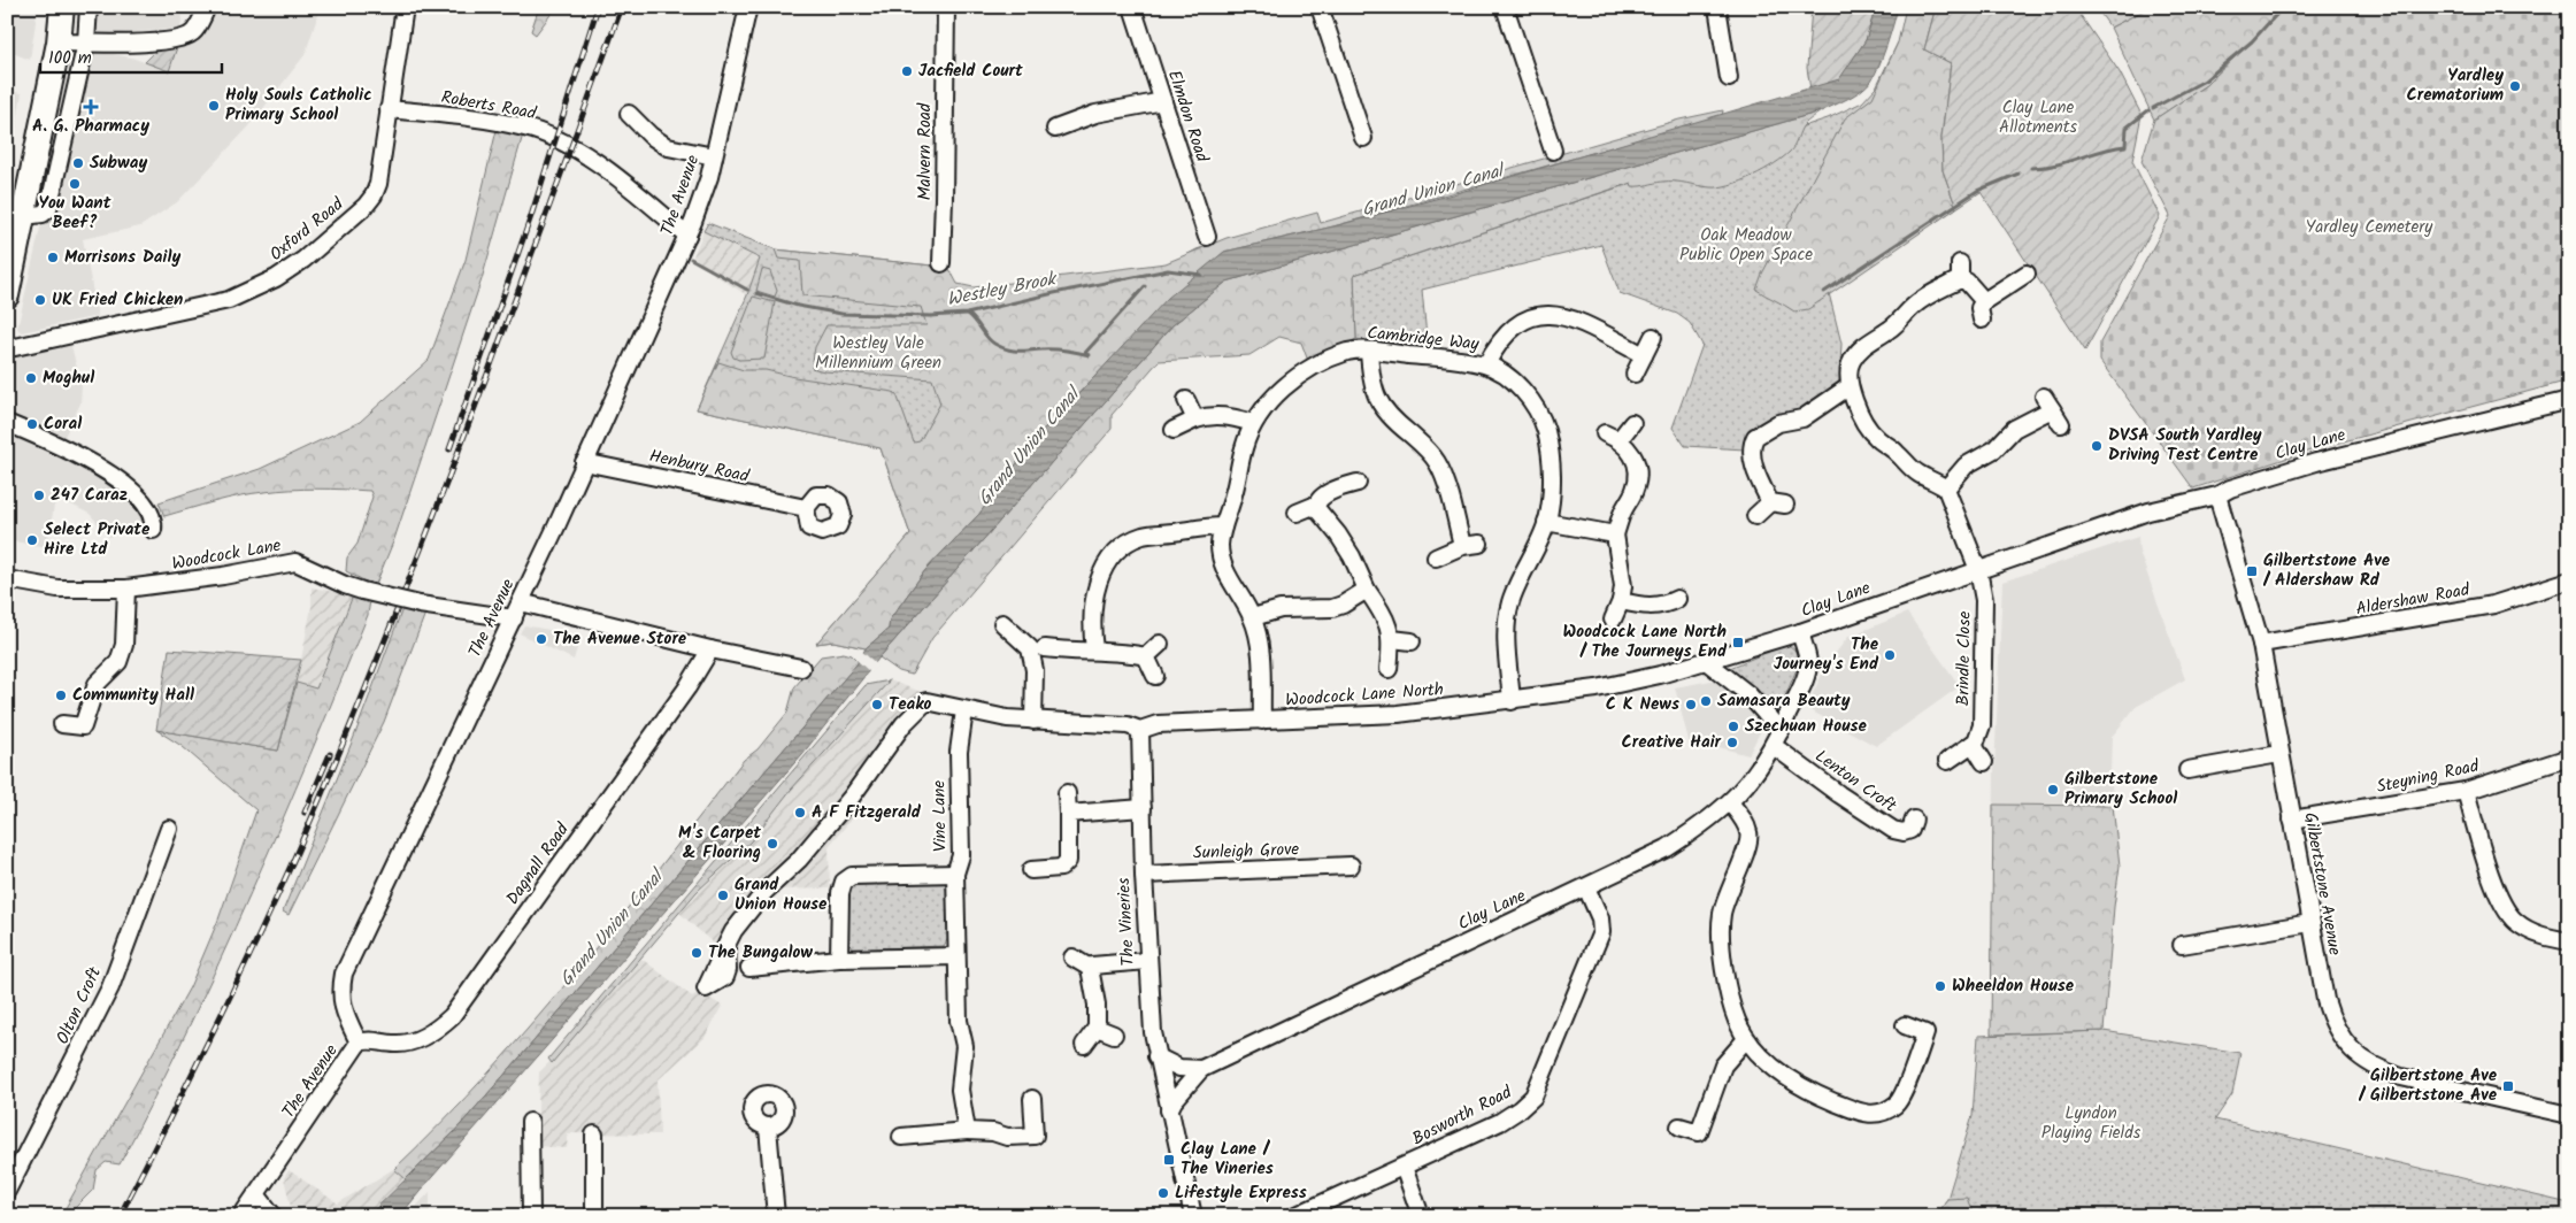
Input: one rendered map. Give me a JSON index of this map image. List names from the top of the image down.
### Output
{
  "streets": {
    "street": [
      "Roberts Road",
      "Elmdon Road",
      "Malvern Road",
      "The Avenue",
      "Oxford Road",
      "Cambridge Way",
      "Clay Lane",
      "Henbury Road",
      "Woodcock Lane",
      "Aldershaw Road",
      "Brindle Close",
      "Woodcock Lane North",
      "Steyning Road",
      "Lenton Croft",
      "Vine Lane",
      "Sunleigh Grove",
      "Dagnall Road",
      "Gilbertstone Avenue",
      "The Vineries",
      "Olton Croft",
      "Bosworth Road"
    ]
  },
  "crossings": [
    ["Roberts Road", "The Avenue"],
    ["Roberts Road", "Oxford Road"],
    ["The Avenue", "Henbury Road"],
    ["The Avenue", "Woodcock Lane"],
    ["The Avenue", "Dagnall Road"],
    ["Cambridge Way", "Woodcock Lane North"],
    ["Clay Lane", "Brindle Close"],
    ["Clay Lane", "Woodcock Lane North"],
    ["Clay Lane", "Lenton Croft"],
    ["Clay Lane", "Gilbertstone Avenue"],
    ["Clay Lane", "The Vineries"],
    ["Clay Lane", "Bosworth Road"],
    ["Aldershaw Road", "Gilbertstone Avenue"],
    ["Woodcock Lane North", "Vine Lane"],
    ["Woodcock Lane North", "The Vineries"],
    ["Steyning Road", "Gilbertstone Avenue"],
    ["Sunleigh Grove", "The Vineries"]
  ],
  "water": ["Grand Union Canal", "Westley Brook"],
  "parks": [
    "Clay Lane Allotments",
    "Yardley Cemetery",
    "Oak Meadow Public Open Space",
    "Westley Vale Millennium Green",
    "Lyndon Playing Fields"
  ],
  "places": {
    "other": [
      "Jacfield Court",
      "Yardley Crematorium",
      "Holy Souls Catholic Primary School",
      "Subway",
      "You Want Beef?",
      "Morrisons Daily",
      "UK Fried Chicken",
      "Moghul",
      "Coral",
      "DVSA South Yardley Driving Test Centre",
      "247 Caraz",
      "Select Private Hire Ltd",
      "The Avenue Store",
      "The Journey's End",
      "Community Hall",
      "Samasara Beauty",
      "Teako",
      "C K News",
      "Szechuan House",
      "Creative Hair",
      "Gilbertstone Primary School",
      "A F Fitzgerald",
      "M's Carpet & Flooring",
      "Grand Union House",
      "The Bungalow",
      "Wheeldon House",
      "Lifestyle Express"
    ],
    "health": ["A. G. Pharmacy"],
    "transit": [
      "Gilbertstone Ave / Aldershaw Rd",
      "Woodcock Lane North / The Journeys End",
      "Gilbertstone Ave / Gilbertstone Ave",
      "Clay Lane / The Vineries"
    ]
  },
  "scale_bar": "100 m"
}
